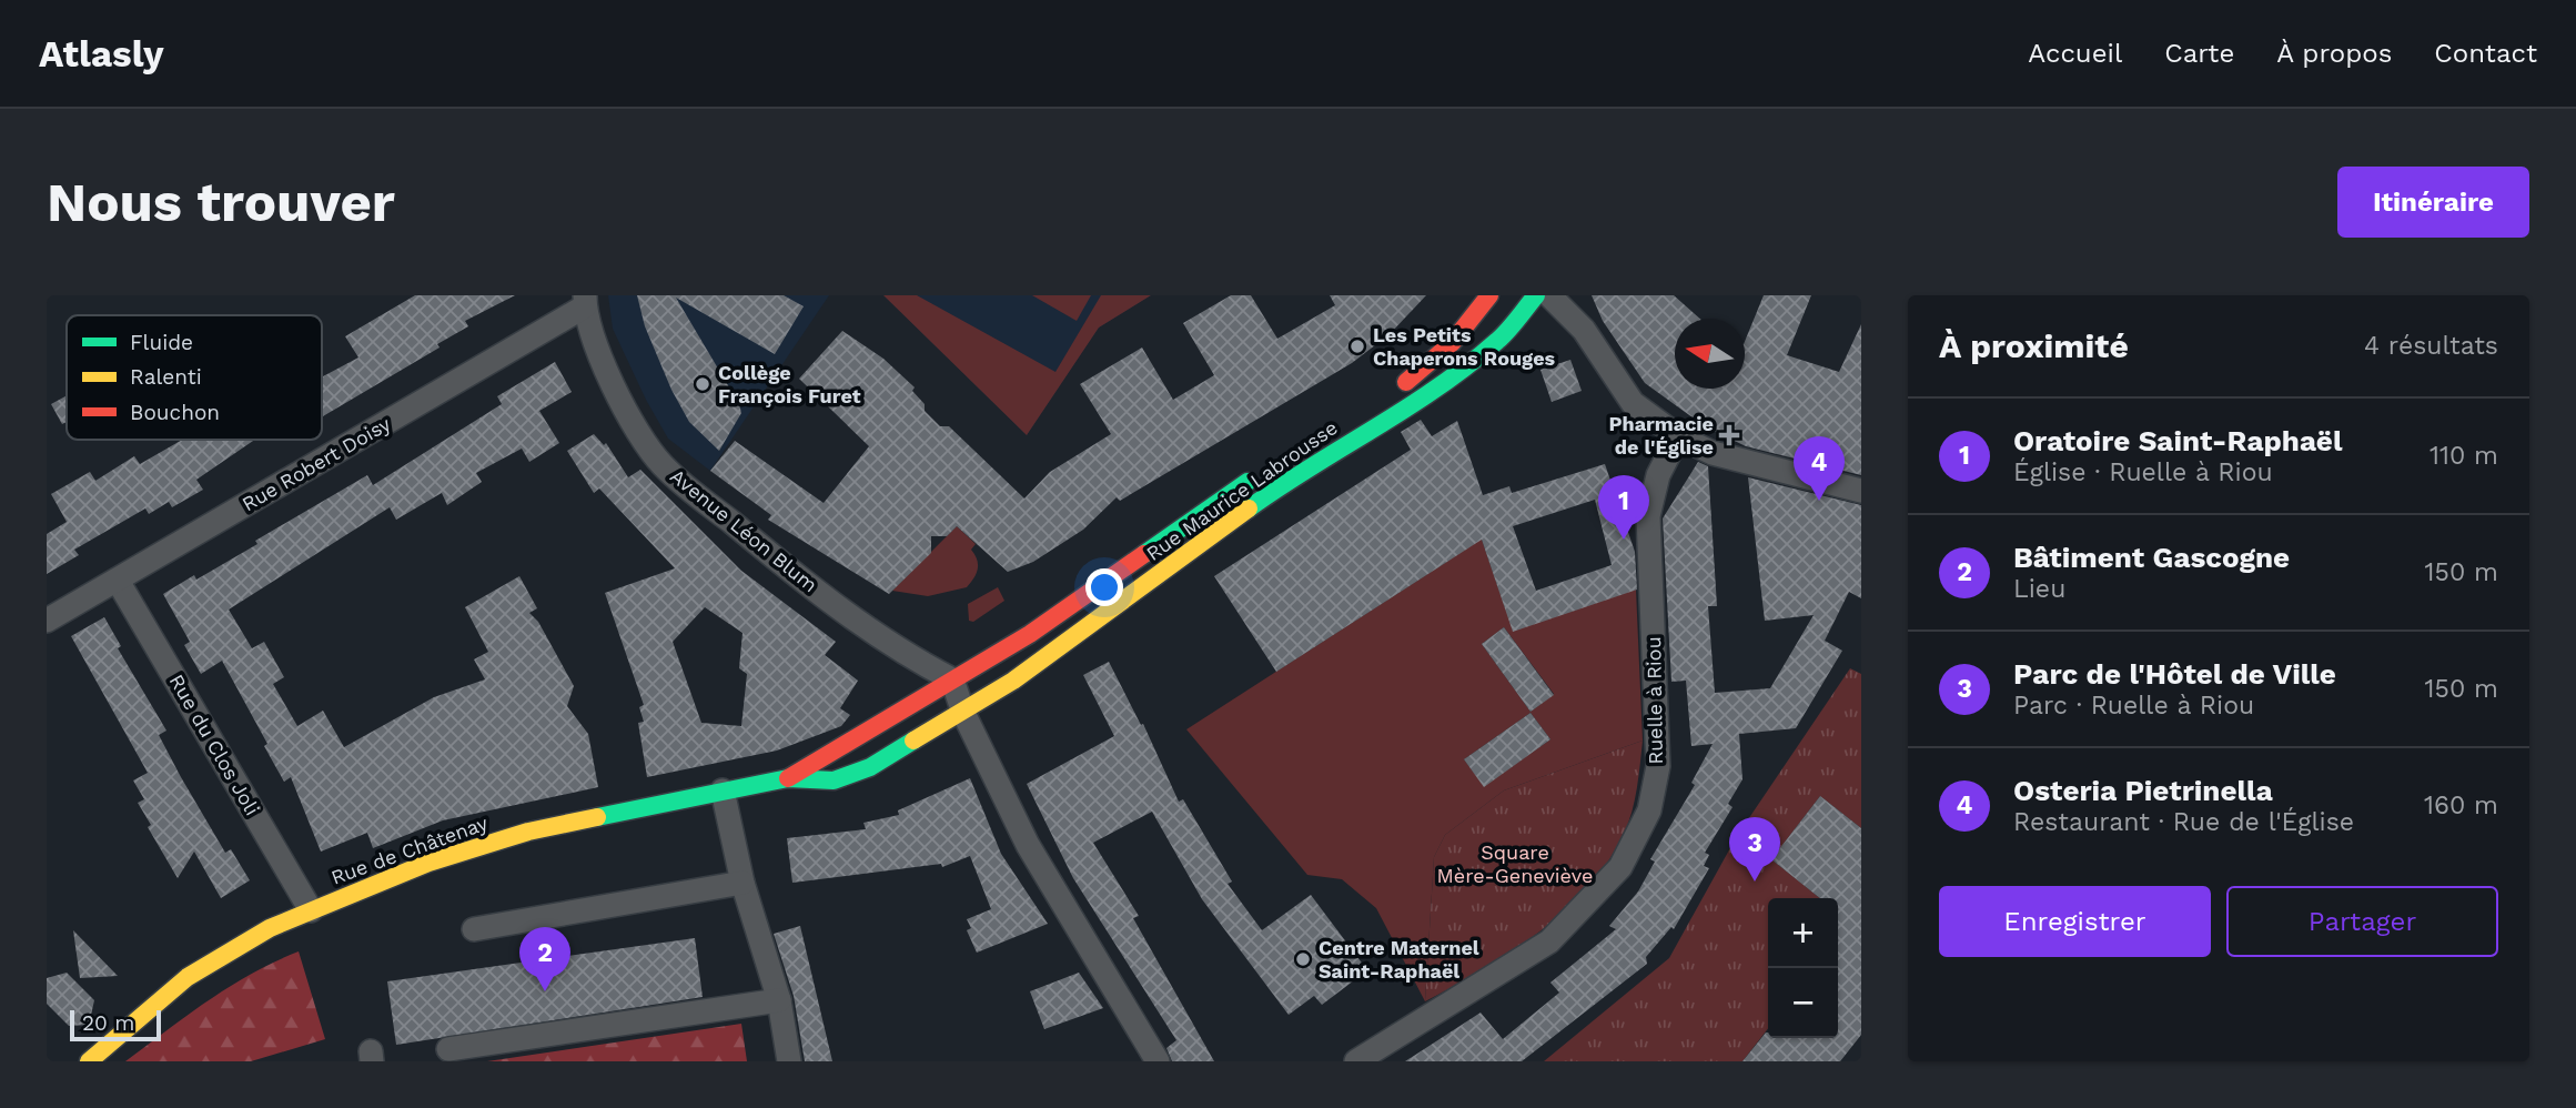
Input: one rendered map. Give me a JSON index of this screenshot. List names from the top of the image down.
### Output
{
  "streets": {
    "main road": ["Rue Maurice Labrousse", "Rue de Châtenay"],
    "street": [
      "Rue Robert Doisy",
      "Avenue Léon Blum",
      "Ruelle à Riou",
      "Rue du Clos Joli"
    ]
  },
  "crossings": [
    ["Rue Robert Doisy", "Avenue Léon Blum"],
    ["Rue Robert Doisy", "Rue du Clos Joli"],
    ["Rue Maurice Labrousse", "Avenue Léon Blum"],
    ["Rue Maurice Labrousse", "Rue de Châtenay"],
    ["Avenue Léon Blum", "Rue de Châtenay"],
    ["Rue du Clos Joli", "Rue de Châtenay"]
  ],
  "parks": ["Square Mère-Geneviève"],
  "places": {
    "other": ["Les Petits Chaperons Rouges", "Collège François Furet", "Centre Maternel Saint-Raphaël"],
    "health": ["Pharmacie de l'Église"]
  },
  "legend": ["Fluide", "Ralenti", "Bouchon"],
  "scale_bar": "20 m",
  "north": "left",
  "page": {
    "header": "Atlasly",
    "nav": [
      "Accueil",
      "Carte",
      "À propos",
      "Contact"
    ],
    "buttons": [
      "Itinéraire",
      ["Enregistrer", "Partager"]
    ],
    "title": "Nous trouver",
    "heading": ["À proximité", "4 résultats"],
    "list": [
      {
        "mark": "1",
        "name": "Oratoire Saint-Raphaël",
        "note": "Église · Ruelle à Riou",
        "value": "110 m"
      },
      {
        "mark": "2",
        "name": "Bâtiment Gascogne",
        "note": "Lieu",
        "value": "150 m"
      },
      {
        "mark": "3",
        "name": "Parc de l'Hôtel de Ville",
        "note": "Parc · Ruelle à Riou",
        "value": "150 m"
      },
      {
        "mark": "4",
        "name": "Osteria Pietrinella",
        "note": "Restaurant · Rue de l'Église",
        "value": "160 m"
      }
    ],
    "pins": [
      "4",
      "1",
      "3",
      "2"
    ],
    "map_buttons": ["+", "−"],
    "scale": "20 m"
  }
}
